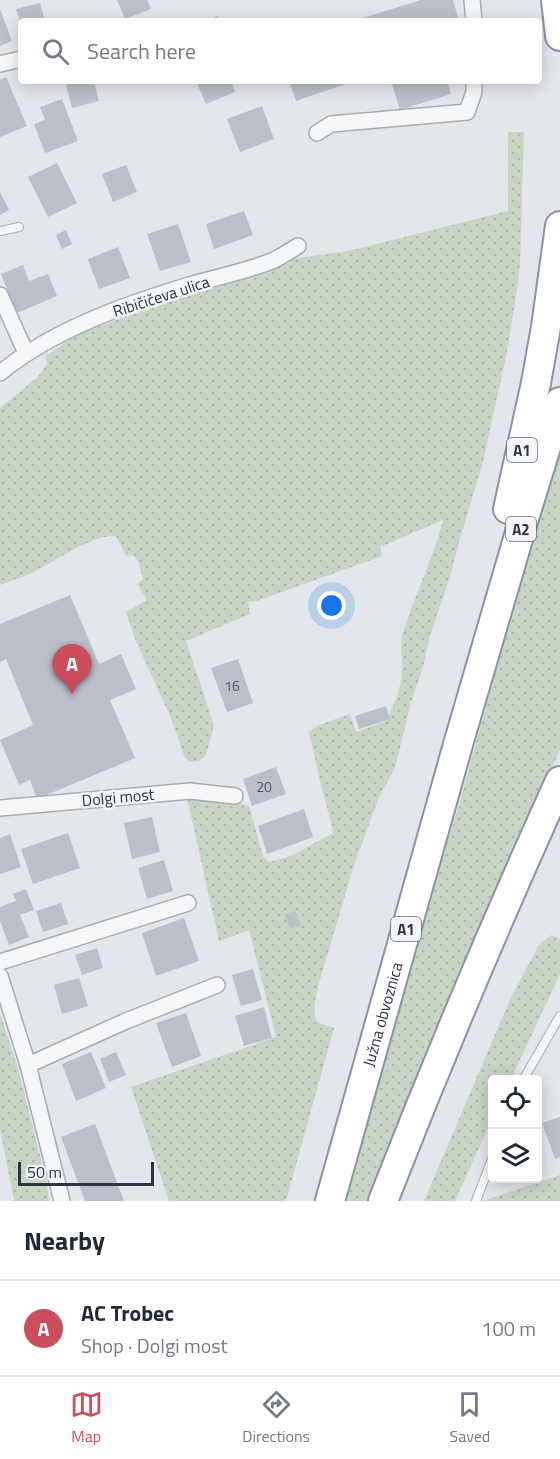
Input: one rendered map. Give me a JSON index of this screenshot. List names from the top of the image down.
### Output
{
  "streets": {
    "highway": ["A1", "A2", "Južna obvoznica"],
    "street": ["Ribičičeva ulica", "Dolgi most"]
  },
  "crossings": [
    ["A1", "A2"],
    ["A1", "Južna obvoznica"],
    ["A2", "Južna obvoznica"]
  ],
  "house_numbers": ["16", "20"],
  "scale_bar": "50 m",
  "page": {
    "search": "Search here",
    "pins": "A",
    "scale": "50 m",
    "heading": "Nearby",
    "list": [
      {
        "mark": "A",
        "name": "AC Trobec",
        "note": "Shop · Dolgi most",
        "value": "100 m"
      }
    ],
    "nav": ["Map", "Directions", "Saved"]
  }
}
